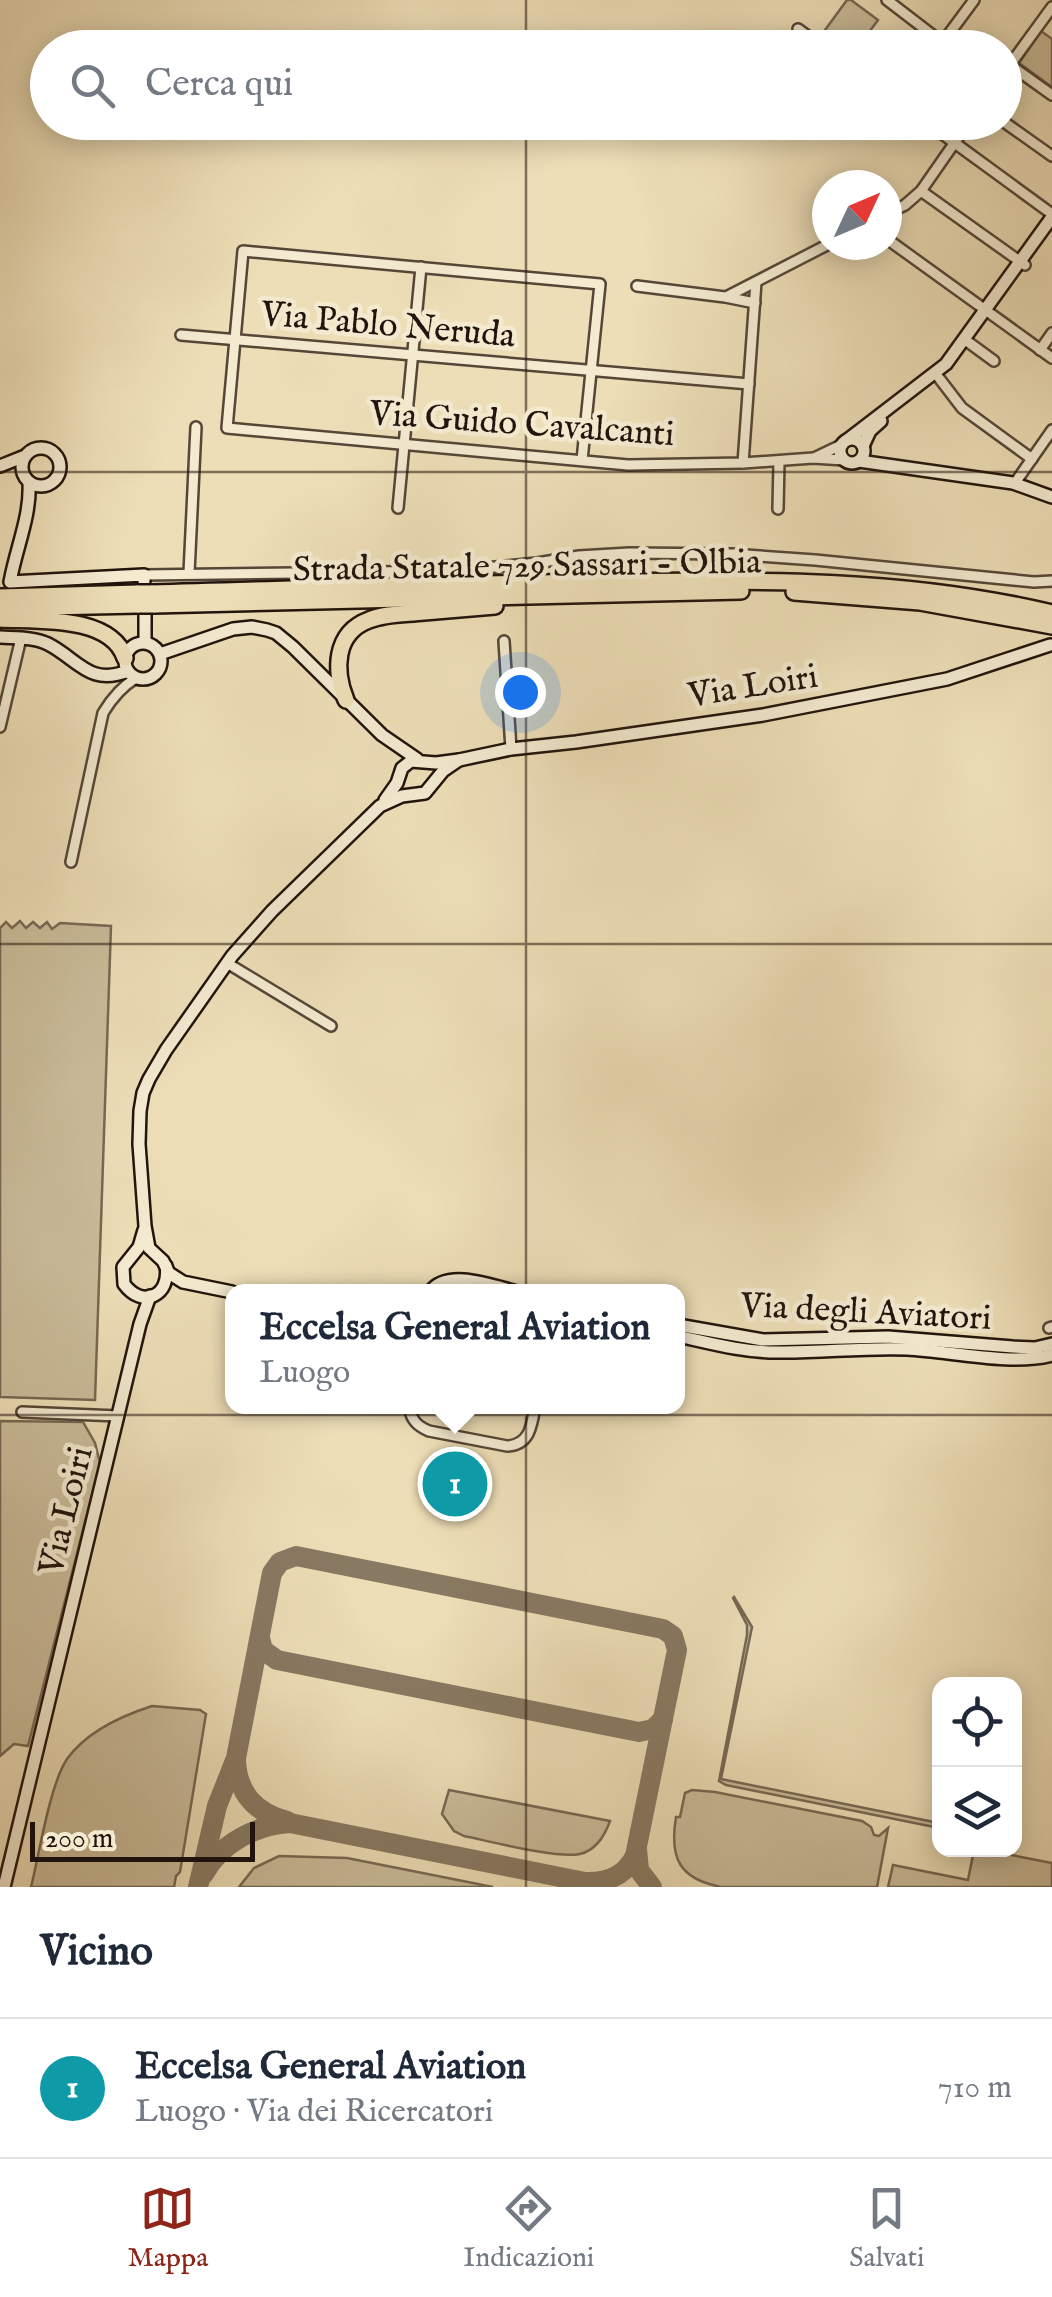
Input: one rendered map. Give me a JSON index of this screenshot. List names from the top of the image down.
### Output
{
  "streets": {
    "highway": ["Strada Statale 729 Sassari - Olbia"],
    "street": [
      "Via Pablo Neruda",
      "Via Guido Cavalcanti",
      "Via Loiri",
      "Via degli Aviatori"
    ]
  },
  "crossings": [
    ["Via Pablo Neruda", "Via Guido Cavalcanti"],
    ["Strada Statale 729 Sassari - Olbia", "Via Loiri"]
  ],
  "scale_bar": "200 m",
  "north": "top right",
  "page": {
    "search": "Cerca qui",
    "popup": ["Eccelsa General Aviation", "Luogo"],
    "pins": "1",
    "scale": "200 m",
    "heading": "Vicino",
    "list": [
      {
        "mark": "1",
        "name": "Eccelsa General Aviation",
        "note": "Luogo · Via dei Ricercatori",
        "value": "710 m"
      }
    ],
    "nav": ["Mappa", "Indicazioni", "Salvati"]
  }
}
